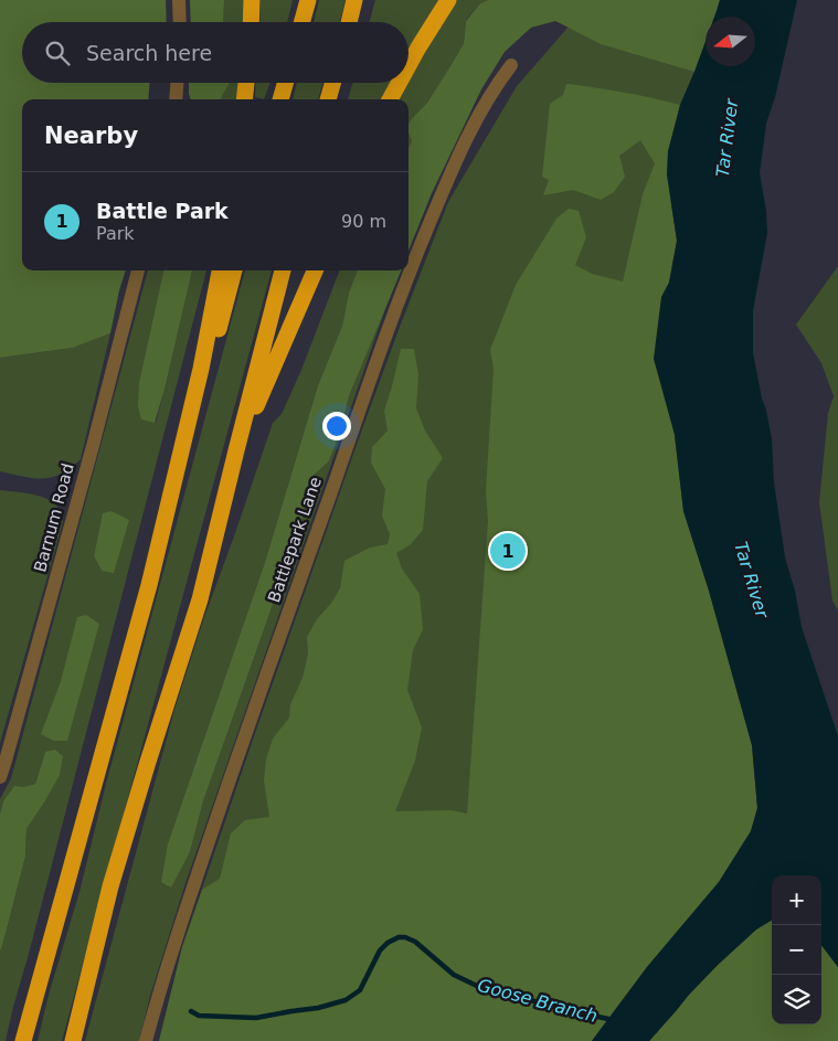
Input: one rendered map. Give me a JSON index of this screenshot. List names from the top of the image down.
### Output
{
  "streets": {
    "street": ["Barnum Road", "Battlepark Lane"]
  },
  "water": ["Tar River", "Goose Branch"],
  "north": "left",
  "page": {
    "search": "Search here",
    "heading": "Nearby",
    "list": [
      {
        "mark": "1",
        "name": "Battle Park",
        "note": "Park",
        "value": "90 m"
      }
    ],
    "pins": "1",
    "map_buttons": ["+", "−"]
  }
}
